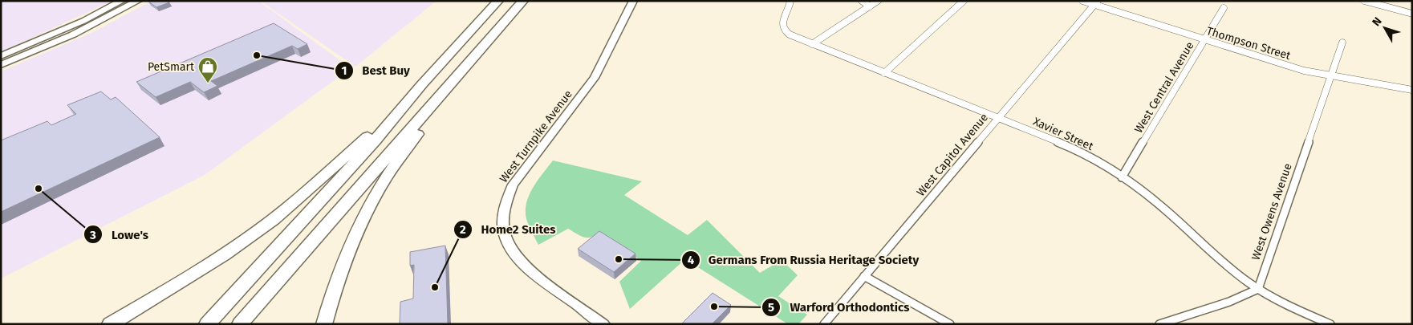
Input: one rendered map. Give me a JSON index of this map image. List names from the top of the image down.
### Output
{
  "streets": {
    "street": [
      "Thompson Street",
      "West Central Avenue",
      "Xavier Street",
      "West Turnpike Avenue",
      "West Capitol Avenue",
      "West Owens Avenue"
    ]
  },
  "crossings": [
    ["Thompson Street", "West Central Avenue"],
    ["Thompson Street", "West Capitol Avenue"],
    ["Thompson Street", "West Owens Avenue"],
    ["West Central Avenue", "Xavier Street"],
    ["Xavier Street", "West Capitol Avenue"],
    ["Xavier Street", "West Owens Avenue"]
  ],
  "places": {
    "other": [
      "Best Buy",
      "Lowe's",
      "Germans From Russia Heritage Society",
      "Home2 Suites",
      "Warford Orthodontics"
    ],
    "shop": ["PetSmart"]
  },
  "north": "top left"
}
